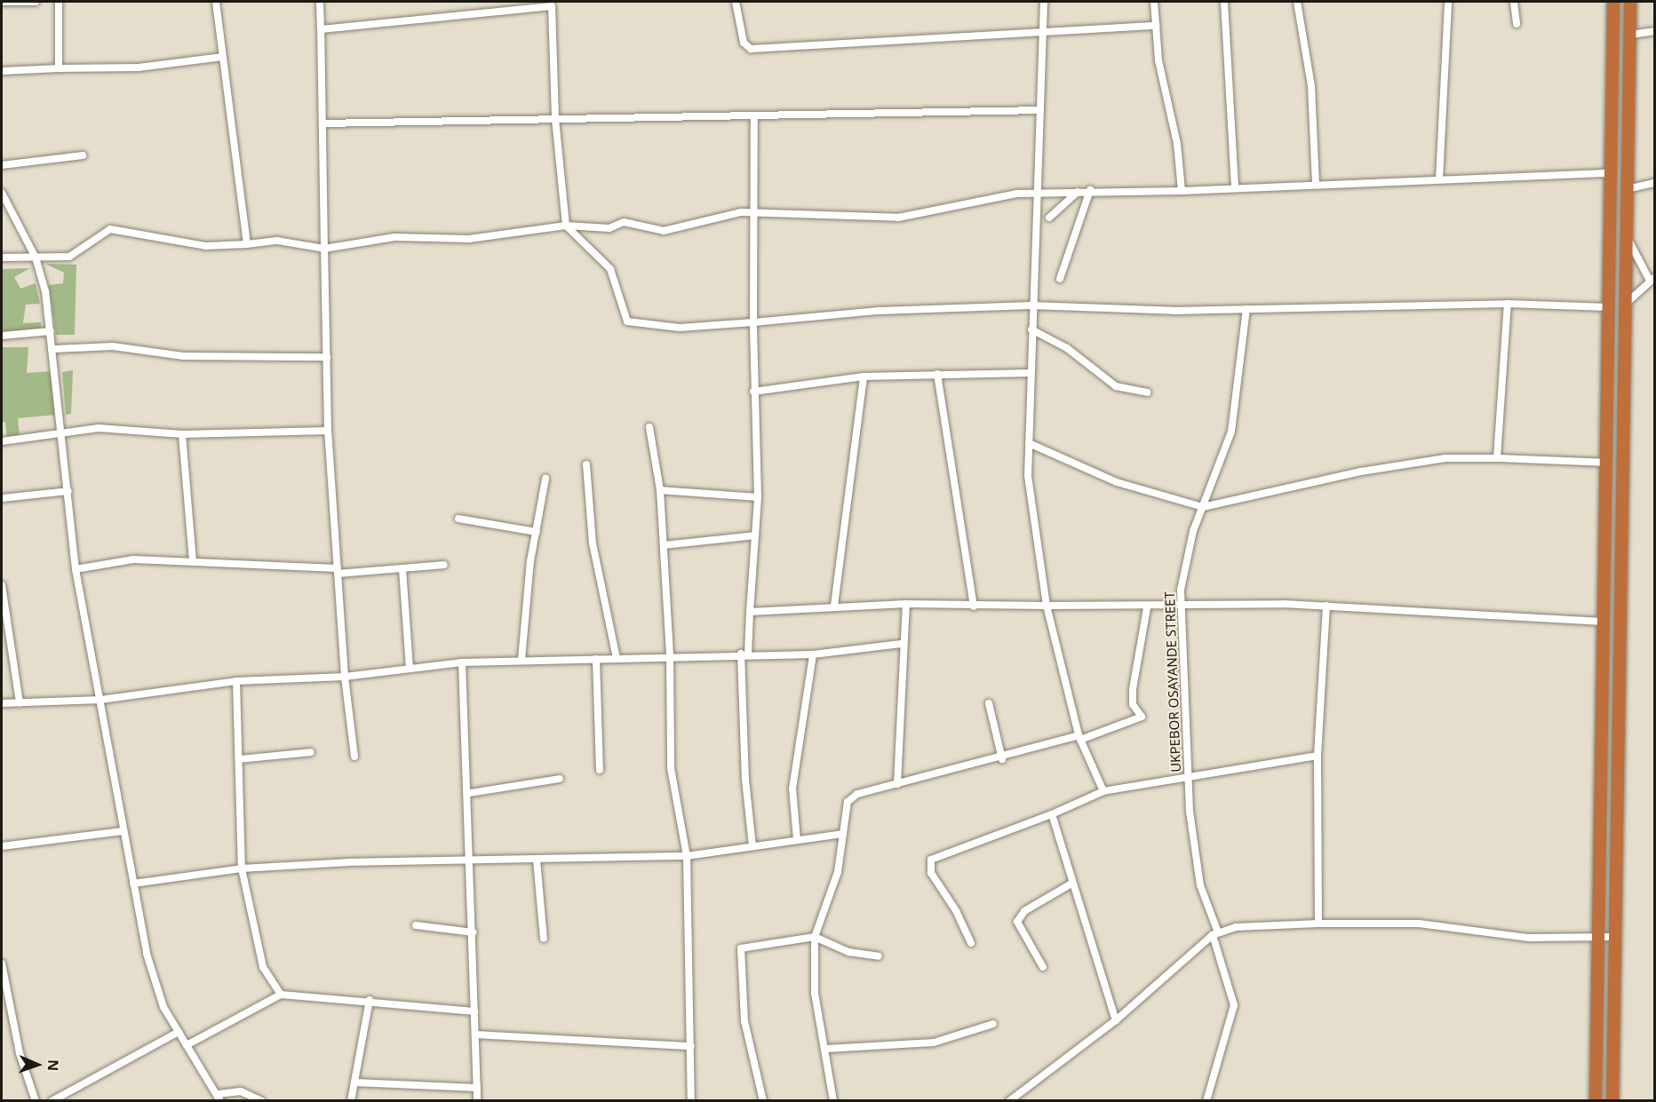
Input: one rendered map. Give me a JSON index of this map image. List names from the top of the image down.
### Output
{
  "streets": {
    "street": ["UKPEBOR OSAYANDE STREET"]
  },
  "north": "right"
}
